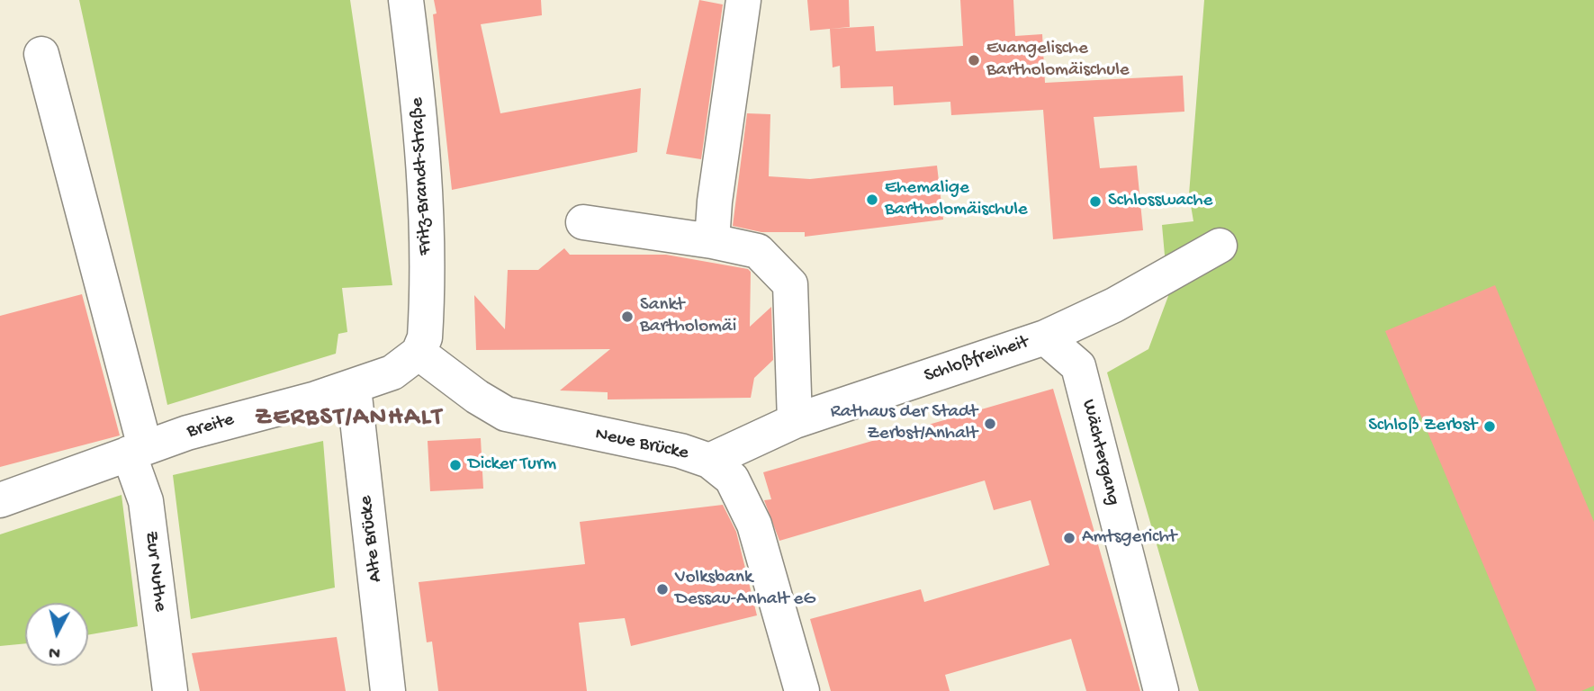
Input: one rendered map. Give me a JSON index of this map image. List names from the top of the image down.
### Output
{
  "streets": {
    "street": [
      "Fritz-Brandt-Straße",
      "Schloßfreiheit",
      "Breite",
      "Neue Brücke",
      "Wächtergang",
      "Alte Brücke",
      "Zur Nuthe"
    ]
  },
  "crossings": [
    ["Fritz-Brandt-Straße", "Breite"],
    ["Fritz-Brandt-Straße", "Neue Brücke"],
    ["Schloßfreiheit", "Neue Brücke"],
    ["Schloßfreiheit", "Wächtergang"],
    ["Breite", "Neue Brücke"],
    ["Breite", "Alte Brücke"],
    ["Breite", "Zur Nuthe"]
  ],
  "districts": ["ZERBST/ANHALT"],
  "places": [
    "Evangelische Bartholomäischule",
    "Ehemalige Bartholomäischule",
    "Schlosswache",
    "Sankt Bartholomäi",
    "Rathaus der Stadt Zerbst/Anhalt",
    "Schloß Zerbst",
    "Dicker Turm",
    "Amtsgericht",
    "Volksbank Dessau-Anhalt eG"
  ],
  "north": "bottom"
}
